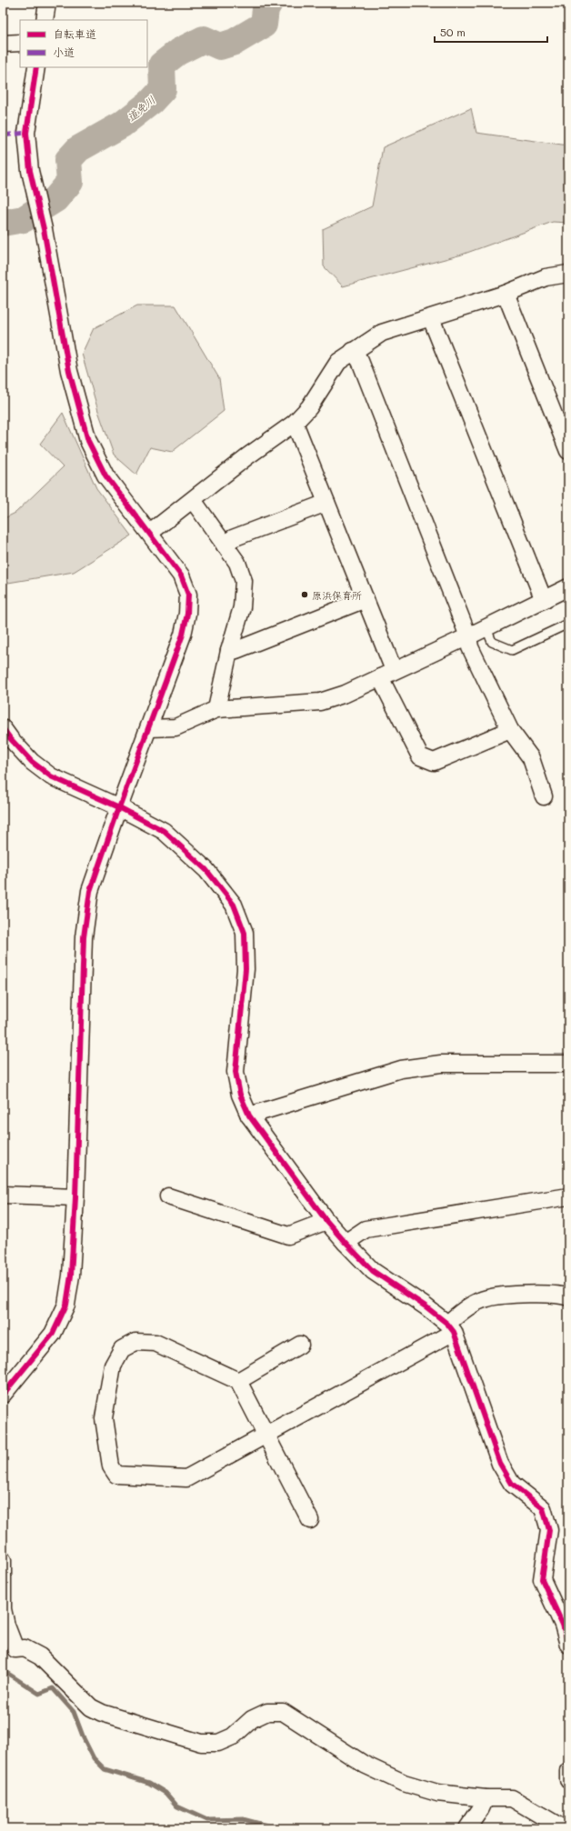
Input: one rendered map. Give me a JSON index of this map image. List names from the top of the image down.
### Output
{
  "water": ["道免川"],
  "places": ["原浜保育所"],
  "legend": ["自転車道", "小道"],
  "scale_bar": "50 m"
}
